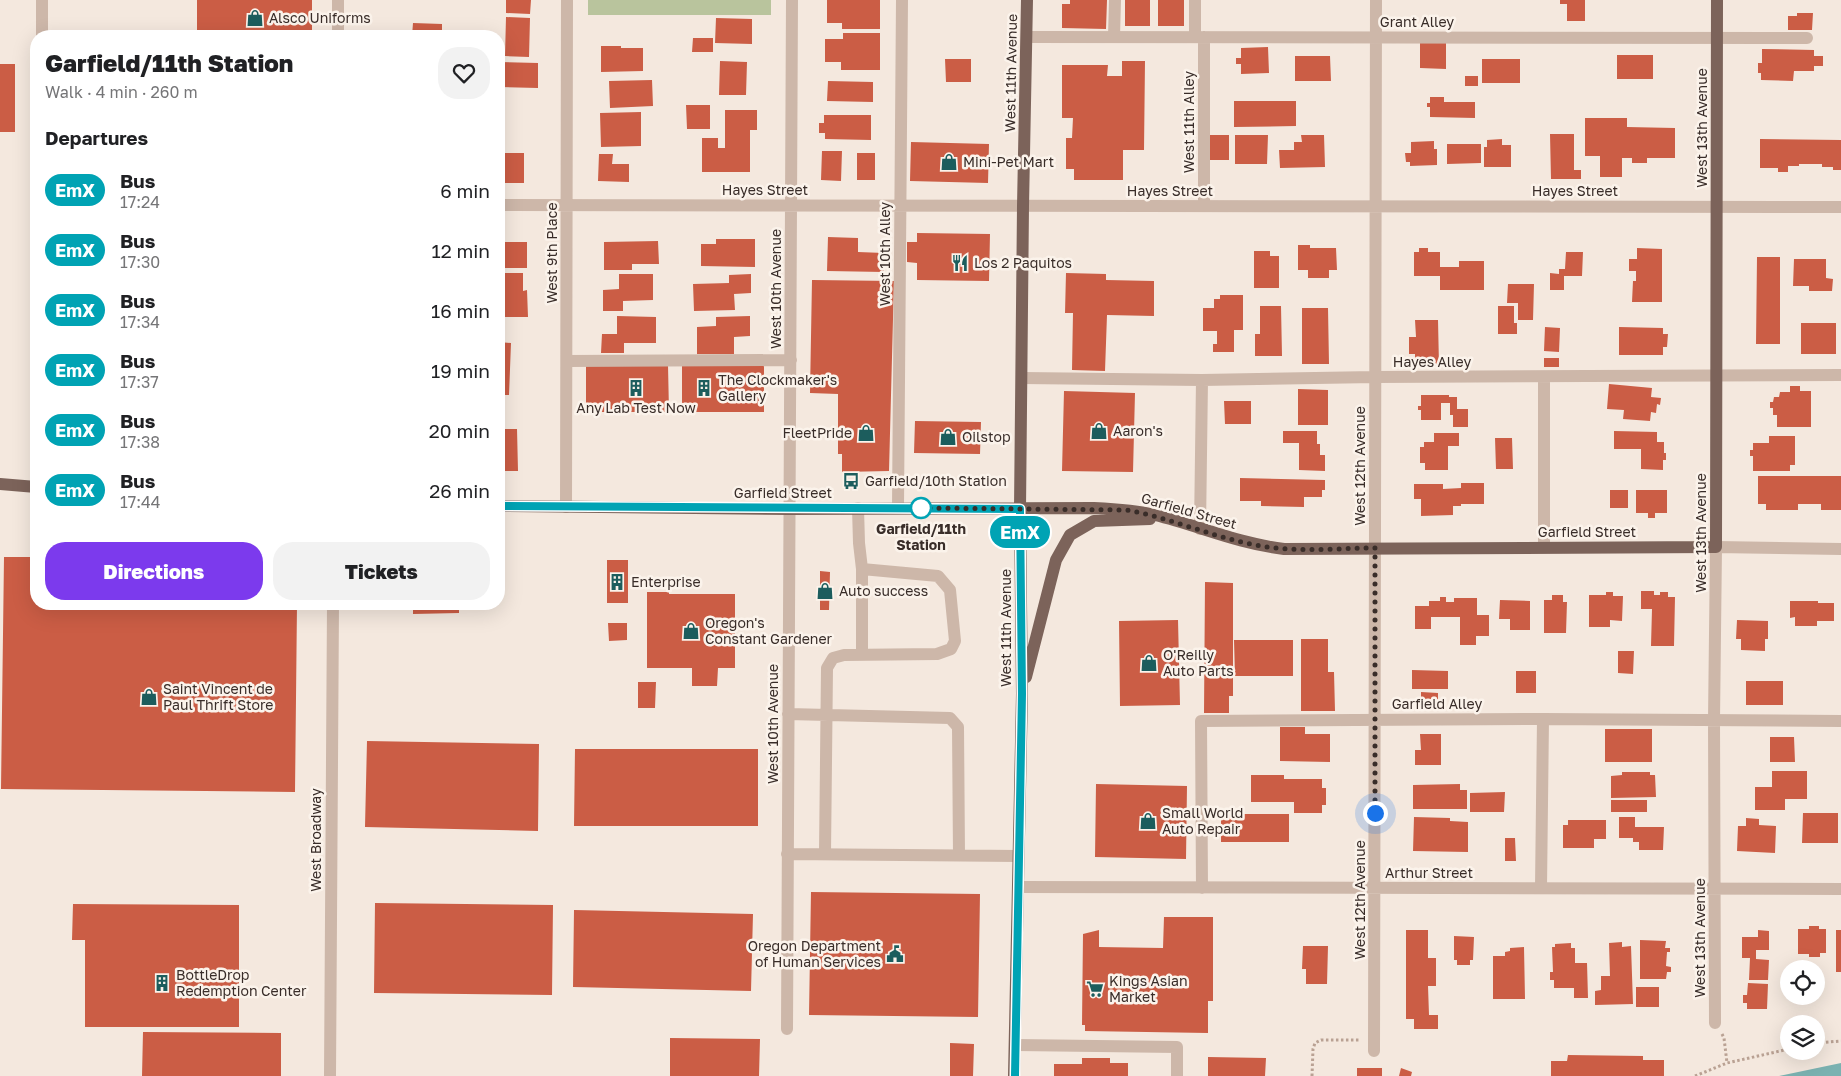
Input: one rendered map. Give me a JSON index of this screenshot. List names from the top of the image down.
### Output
{
  "streets": {
    "main road": ["West 11th Avenue", "West 13th Avenue", "Garfield Street"],
    "street": [
      "Grant Alley",
      "West 11th Alley",
      "Hayes Street",
      "West 9th Place",
      "West 10th Alley",
      "West 10th Avenue",
      "Hayes Alley",
      "West 12th Avenue",
      "Garfield Alley",
      "West Broadway",
      "Arthur Street"
    ]
  },
  "crossings": [
    ["Grant Alley", "West 11th Avenue"],
    ["Grant Alley", "West 11th Alley"],
    ["Grant Alley", "West 13th Avenue"],
    ["Grant Alley", "West 12th Avenue"],
    ["West 11th Avenue", "Hayes Street"],
    ["West 11th Avenue", "Hayes Alley"],
    ["West 11th Avenue", "Garfield Street"],
    ["West 11th Avenue", "Arthur Street"],
    ["West 11th Alley", "Hayes Street"],
    ["West 13th Avenue", "Hayes Street"],
    ["West 13th Avenue", "Hayes Alley"],
    ["West 13th Avenue", "Garfield Street"],
    ["West 13th Avenue", "Garfield Alley"],
    ["West 13th Avenue", "Arthur Street"],
    ["Hayes Street", "West 9th Place"],
    ["Hayes Street", "West 10th Alley"],
    ["Hayes Street", "West 10th Avenue"],
    ["Hayes Street", "West 12th Avenue"],
    ["West 9th Place", "Garfield Street"],
    ["West 10th Alley", "Garfield Street"],
    ["West 10th Avenue", "Garfield Street"],
    ["Hayes Alley", "West 12th Avenue"],
    ["West 12th Avenue", "Garfield Street"],
    ["West 12th Avenue", "Garfield Alley"],
    ["West 12th Avenue", "Arthur Street"],
    ["Garfield Alley", "Arthur Street"]
  ],
  "places": {
    "shop": [
      "Alsco Uniforms",
      "Mini-Pet Mart",
      "Aaron's",
      "FleetPride",
      "Oilstop",
      "Auto success",
      "Oregon's Constant Gardener",
      "O'Reilly Auto Parts",
      "Saint Vincent de Paul Thrift Store",
      "Small World Auto Repair"
    ],
    "restaurant": ["Los 2 Paquitos"],
    "building": [
      "Any Lab Test Now",
      "The Clockmaker's Gallery",
      "Enterprise",
      "BottleDrop Redemption Center"
    ],
    "bus stop": ["Garfield/10th Station"],
    "other": ["Garfield/11th Station"],
    "public building": ["Oregon Department of Human Services"],
    "supermarket": ["Kings Asian Market"]
  },
  "lines": ["bus line EmX"],
  "page": {
    "on_map": "EmX",
    "heading": [
      ["Garfield/11th Station", "Walk · 4 min · 260 m"],
      "Departures"
    ],
    "list": [
      {
        "mark": "EmX",
        "name": "Bus",
        "note": "17:24",
        "value": "6 min"
      },
      {
        "mark": "EmX",
        "name": "Bus",
        "note": "17:30",
        "value": "12 min"
      },
      {
        "mark": "EmX",
        "name": "Bus",
        "note": "17:34",
        "value": "16 min"
      },
      {
        "mark": "EmX",
        "name": "Bus",
        "note": "17:37",
        "value": "19 min"
      },
      {
        "mark": "EmX",
        "name": "Bus",
        "note": "17:38",
        "value": "20 min"
      },
      {
        "mark": "EmX",
        "name": "Bus",
        "note": "17:44",
        "value": "26 min"
      }
    ],
    "buttons": ["Directions", "Tickets"]
  }
}
